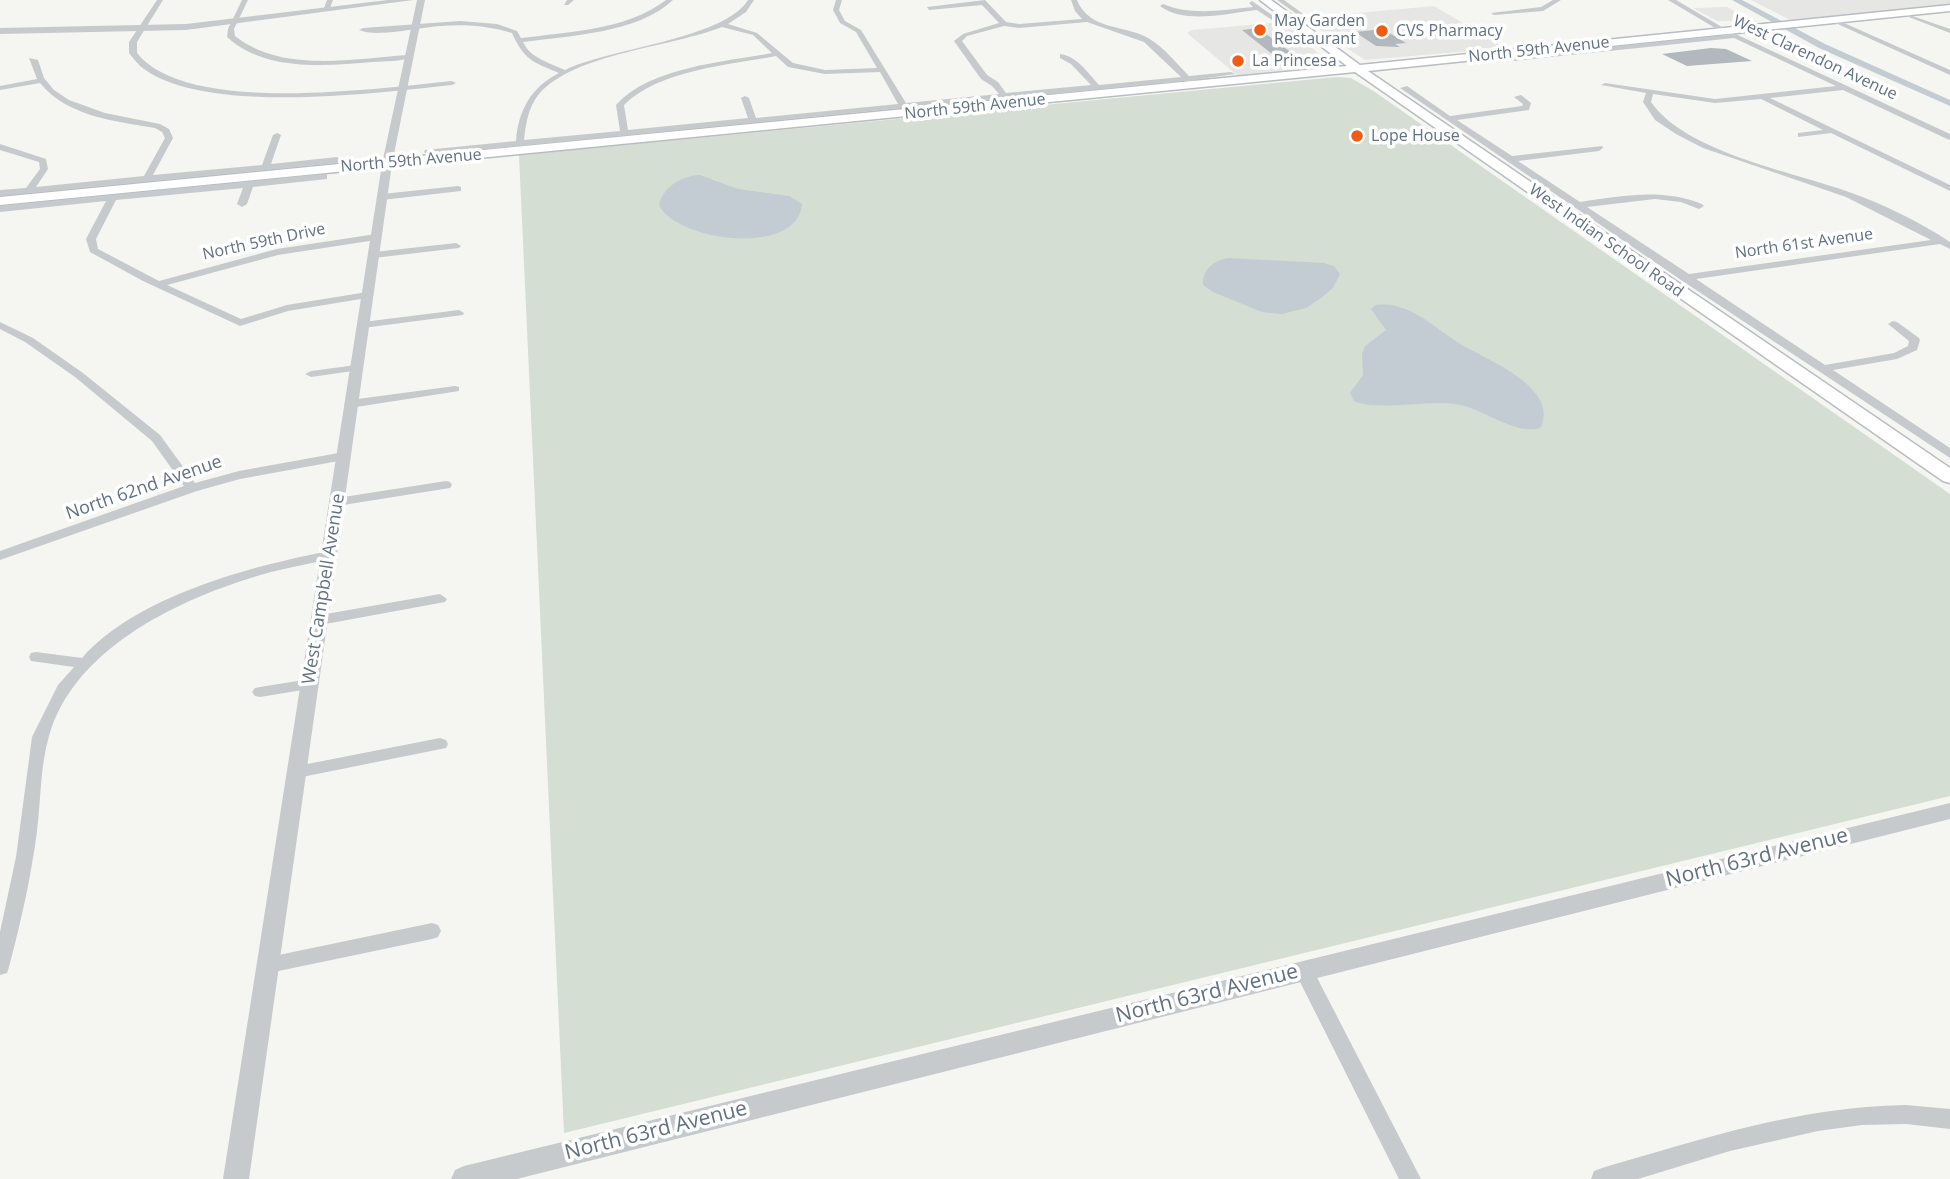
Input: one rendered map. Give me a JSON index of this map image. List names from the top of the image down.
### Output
{
  "streets": {
    "main road": ["North 59th Avenue", "West Indian School Road"],
    "street": [
      "West Clarendon Avenue",
      "North 59th Drive",
      "North 61st Avenue",
      "North 62nd Avenue",
      "West Campbell Avenue",
      "North 63rd Avenue"
    ]
  },
  "crossings": [
    ["North 59th Avenue", "West Clarendon Avenue"],
    ["North 59th Avenue", "West Indian School Road"],
    ["North 59th Avenue", "West Campbell Avenue"],
    ["West Indian School Road", "North 61st Avenue"],
    ["North 59th Drive", "West Campbell Avenue"],
    ["North 62nd Avenue", "West Campbell Avenue"]
  ],
  "places": [
    "May Garden Restaurant",
    "CVS Pharmacy",
    "La Princesa",
    "Lope House"
  ]
}
